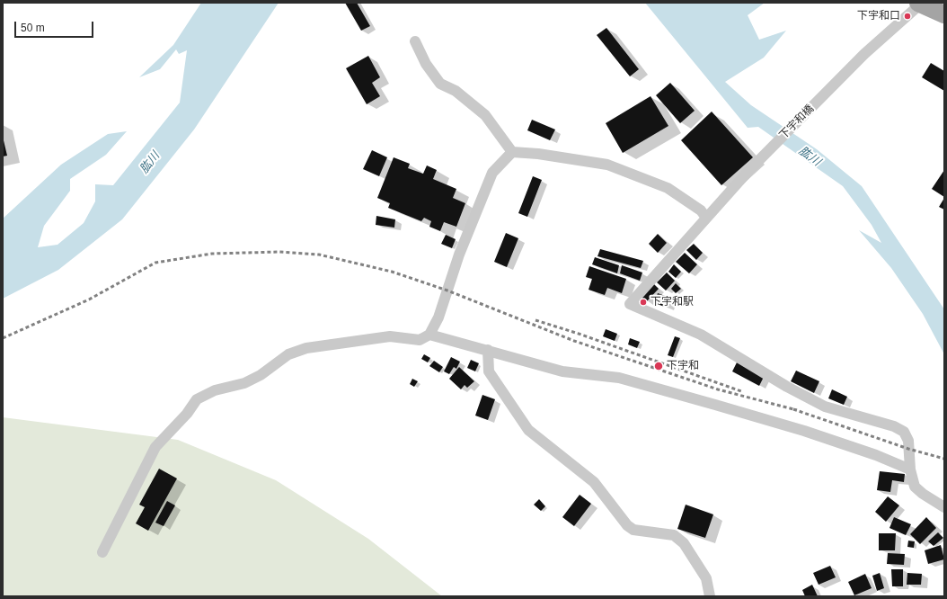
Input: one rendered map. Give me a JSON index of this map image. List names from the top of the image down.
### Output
{
  "streets": {
    "street": ["下宇和橋"]
  },
  "water": ["肱川"],
  "places": ["下宇和口", "下宇和駅", "下宇和"],
  "scale_bar": "50 m"
}
